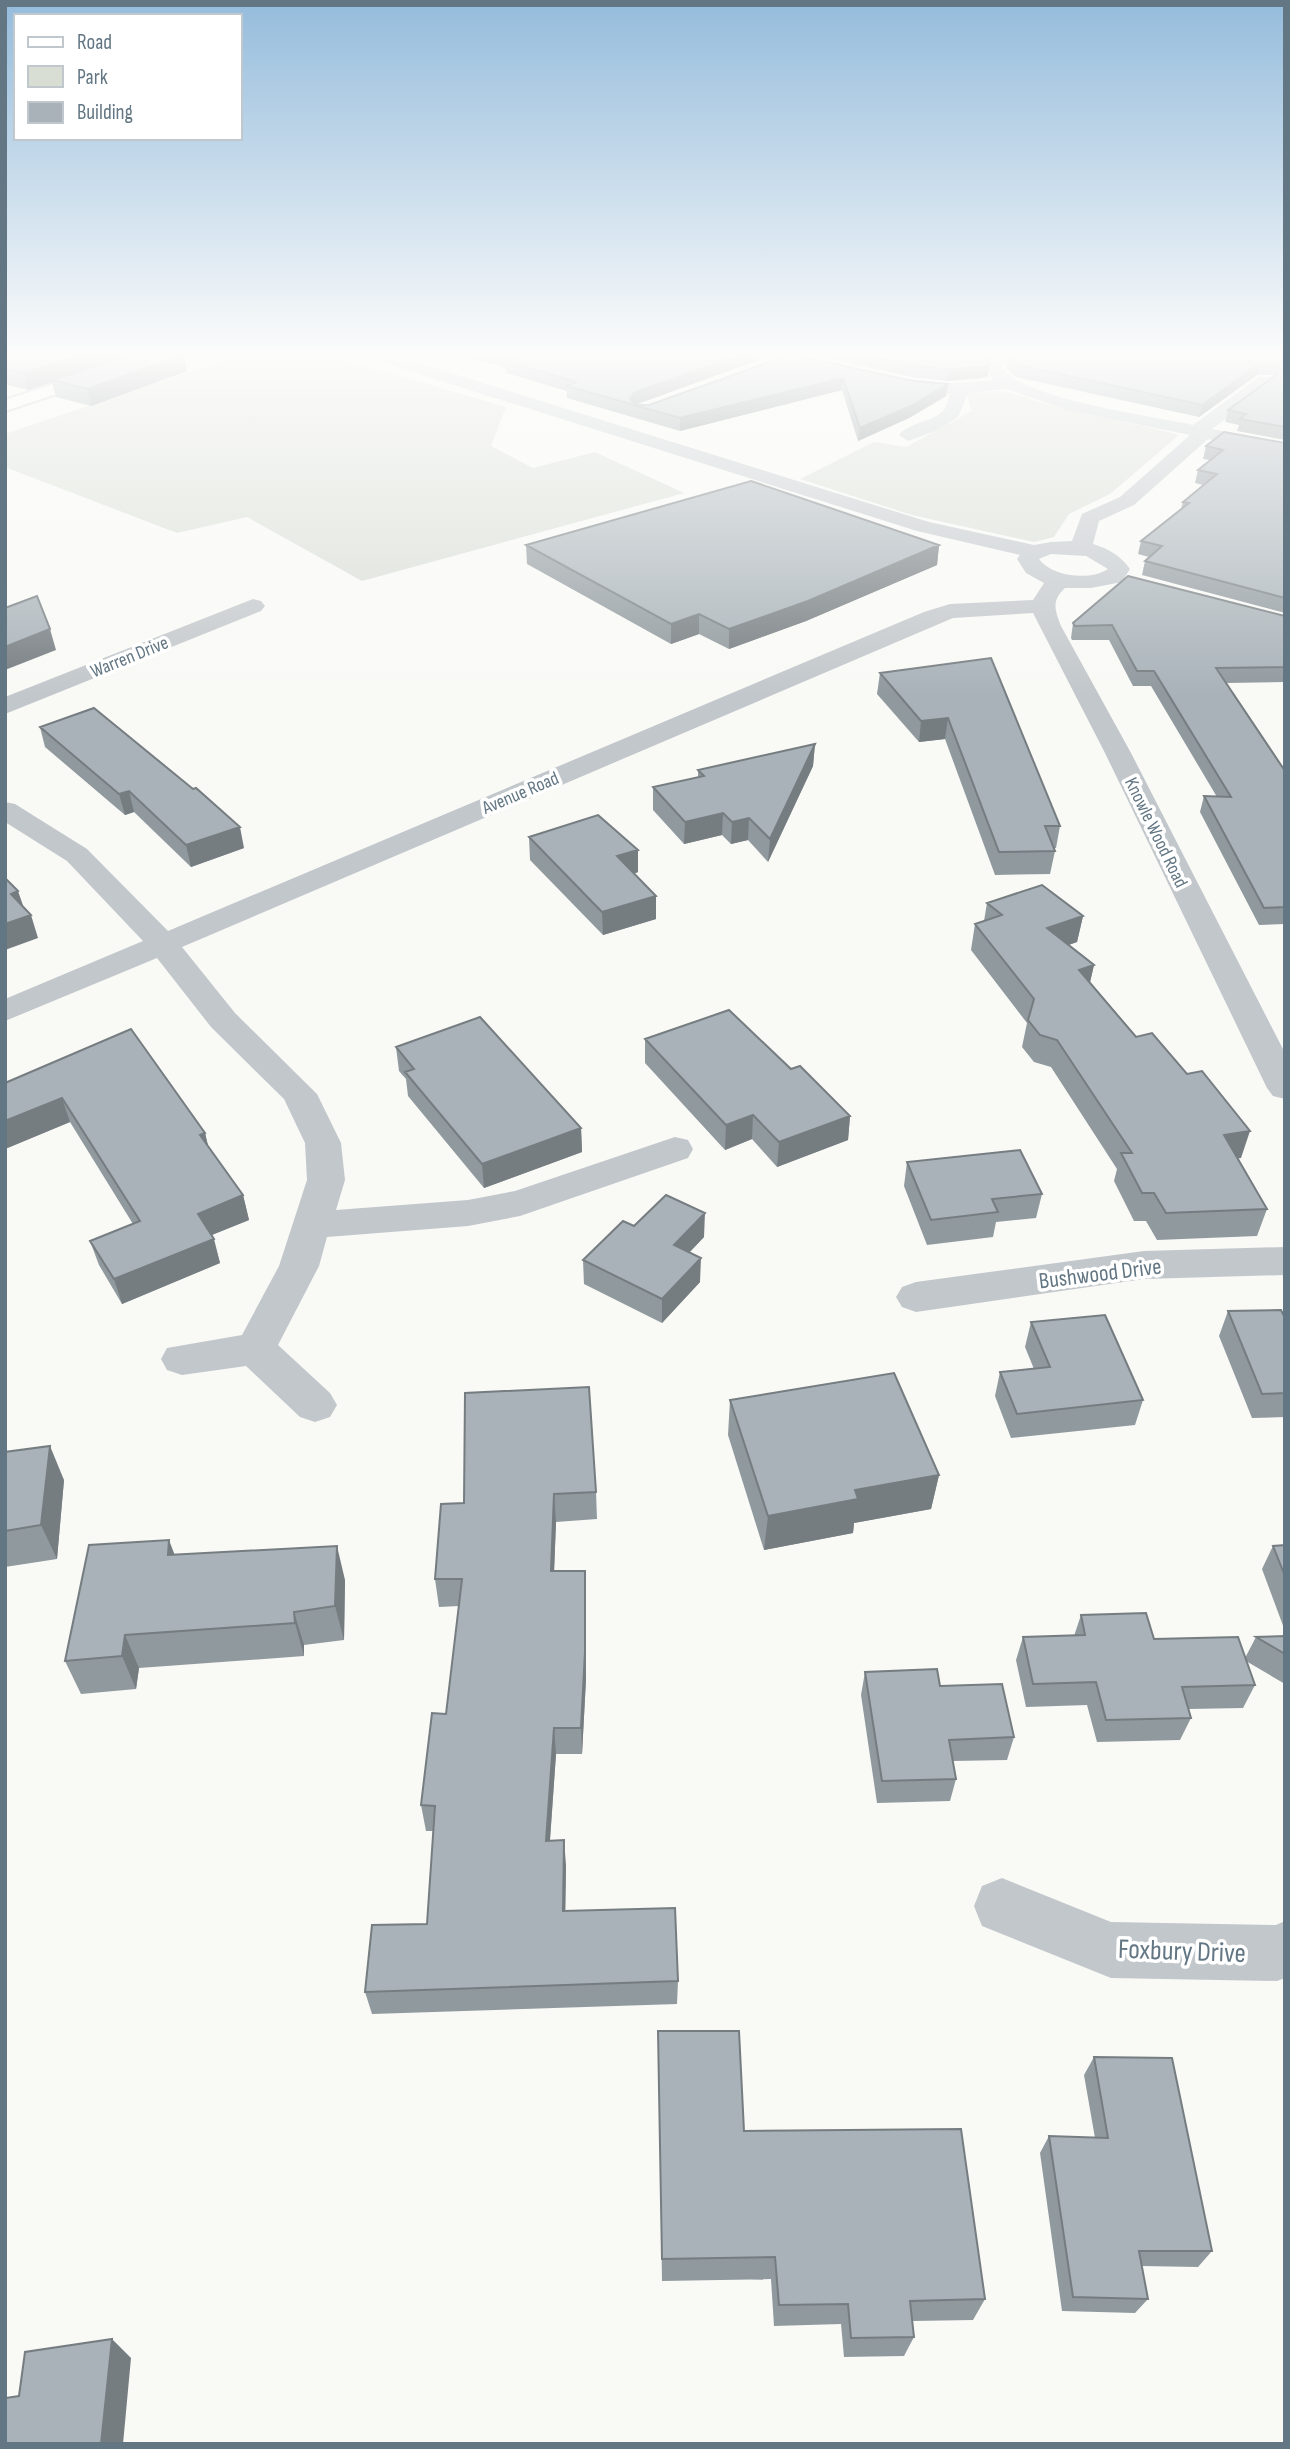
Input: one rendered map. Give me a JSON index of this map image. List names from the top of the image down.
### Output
{
  "streets": {
    "street": [
      "Warren Drive",
      "Avenue Road",
      "Knowle Wood Road",
      "Bushwood Drive",
      "Foxbury Drive"
    ]
  },
  "crossings": [
    ["Avenue Road", "Knowle Wood Road"]
  ],
  "legend": ["Road", "Park", "Building"]
}
